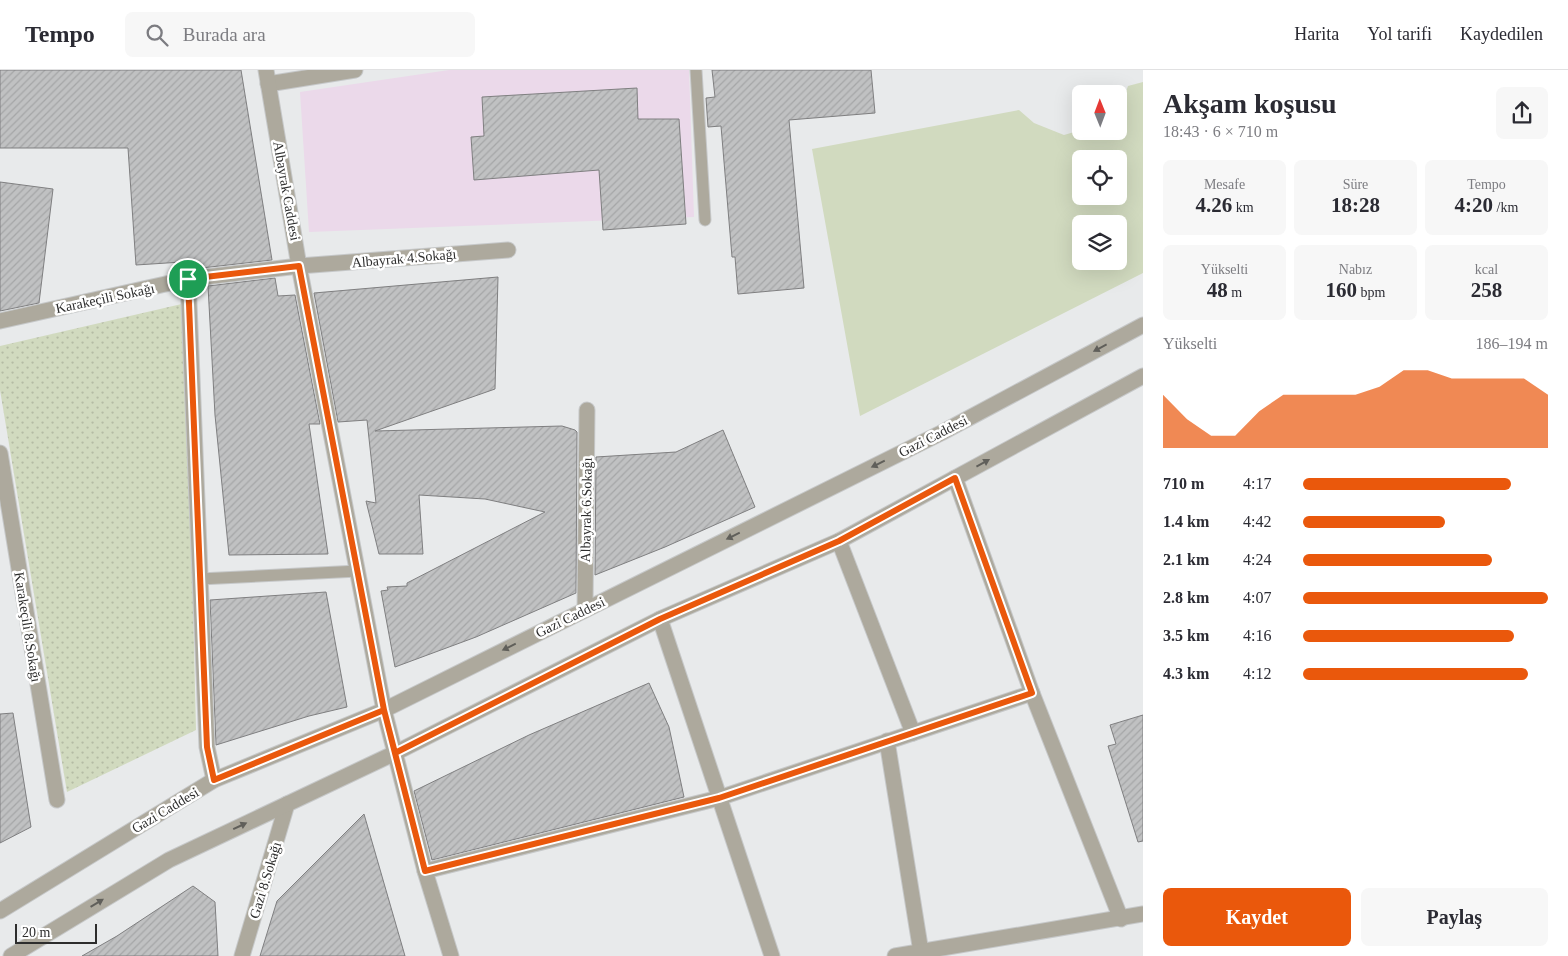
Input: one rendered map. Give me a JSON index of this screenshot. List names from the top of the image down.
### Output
{
  "streets": {
    "street": [
      "Albayrak Caddesi",
      "Albayrak 4.Sokağı",
      "Karakeçili Sokağı",
      "Gazi Caddesi",
      "Albayrak 6.Sokağı",
      "Karakeçili 8.Sokağı",
      "Gazi 8.Sokağı"
    ]
  },
  "crossings": [
    ["Albayrak Caddesi", "Albayrak 4.Sokağı"],
    ["Albayrak Caddesi", "Karakeçili Sokağı"],
    ["Albayrak Caddesi", "Gazi Caddesi"],
    ["Albayrak 4.Sokağı", "Karakeçili Sokağı"],
    ["Gazi Caddesi", "Albayrak 6.Sokağı"]
  ],
  "scale_bar": "20 m",
  "north": "top",
  "page": {
    "header": "Tempo",
    "search": "Burada ara",
    "nav": ["Harita", "Yol tarifi", "Kaydedilen"],
    "heading": ["Akşam koşusu", "18:43 · 6 × 710 m"],
    "stats": [
      ["Mesafe", "4.26 km"],
      ["Süre", "18:28"],
      ["Tempo", "4:20 /km"],
      ["Yükselti", "48 m"],
      ["Nabız", "160 bpm"],
      ["kcal", "258"]
    ],
    "chart": ["Yükselti", "186–194 m"],
    "list": [
      {
        "name": "710 m",
        "note": "4:17"
      },
      {
        "name": "1.4 km",
        "note": "4:42"
      },
      {
        "name": "2.1 km",
        "note": "4:24"
      },
      {
        "name": "2.8 km",
        "note": "4:07"
      },
      {
        "name": "3.5 km",
        "note": "4:16"
      },
      {
        "name": "4.3 km",
        "note": "4:12"
      }
    ],
    "buttons": ["Kaydet", "Paylaş"],
    "scale": "20 m"
  }
}
